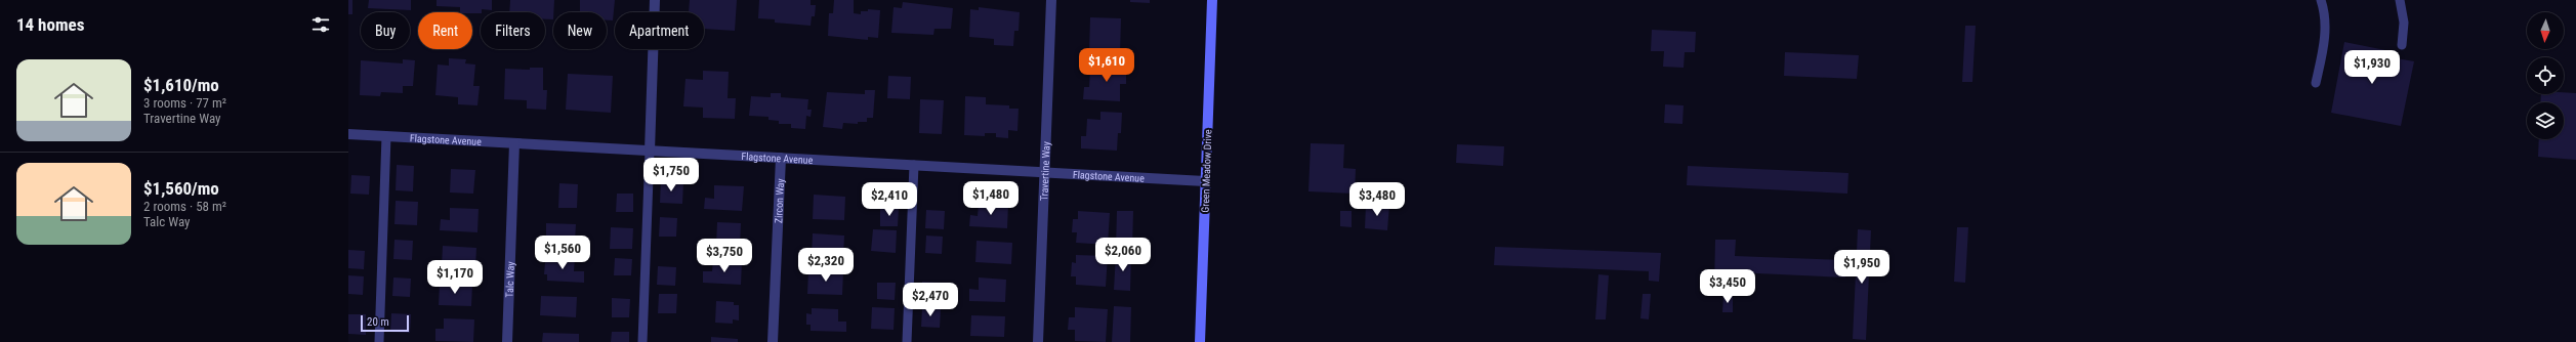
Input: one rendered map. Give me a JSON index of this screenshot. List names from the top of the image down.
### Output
{
  "streets": {
    "main road": ["Green Meadow Drive"],
    "street": [
      "Flagstone Avenue",
      "Travertine Way",
      "Zircon Way",
      "Talc Way"
    ]
  },
  "crossings": [
    ["Flagstone Avenue", "Travertine Way"],
    ["Flagstone Avenue", "Green Meadow Drive"],
    ["Flagstone Avenue", "Zircon Way"],
    ["Flagstone Avenue", "Talc Way"]
  ],
  "scale_bar": "20 m",
  "north": "bottom",
  "page": {
    "heading": "14 homes",
    "chip": [
      "Buy",
      "Rent",
      "Filters",
      "New",
      "Apartment"
    ],
    "price": [
      "$1,610",
      "$1,930",
      "$1,750",
      "$1,480",
      "$2,410",
      "$3,480",
      "$1,560",
      "$2,060",
      "$3,750",
      "$2,320",
      "$1,950",
      "$1,170",
      "$3,450",
      "$2,470"
    ],
    "list": [
      {
        "name": "$1,610/mo",
        "note": "3 rooms · 77 m² · Travertine Way"
      },
      {
        "name": "$1,560/mo",
        "note": "2 rooms · 58 m² · Talc Way"
      }
    ],
    "scale": "20 m"
  }
}
